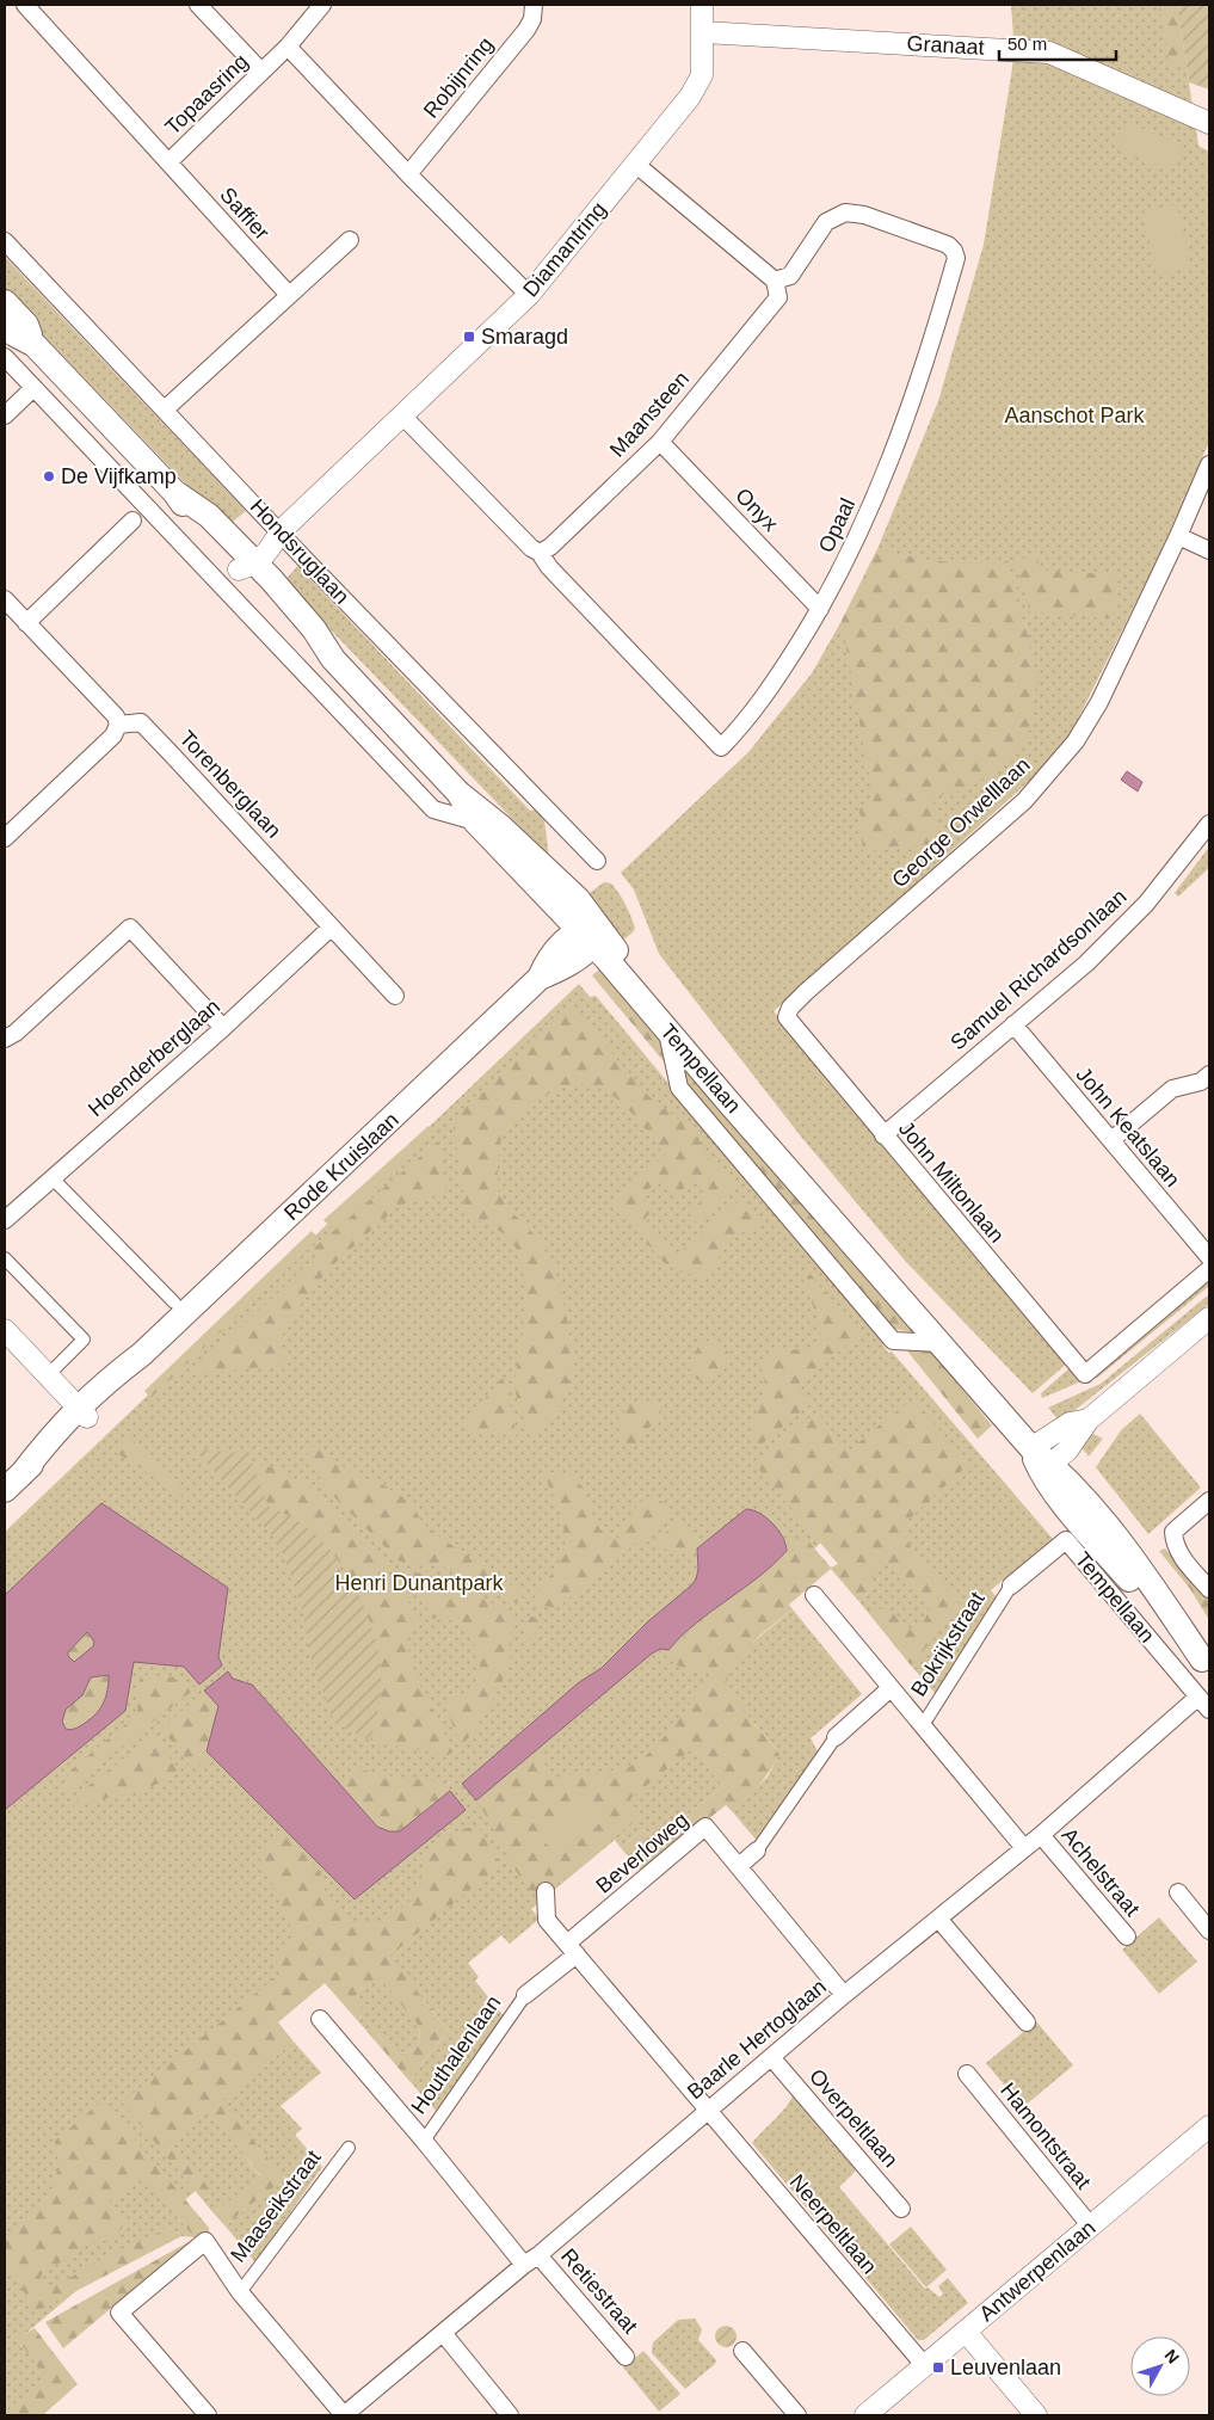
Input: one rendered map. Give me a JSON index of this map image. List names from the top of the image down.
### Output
{
  "streets": {
    "main road": ["Tempellaan", "Rode Kruislaan"],
    "street": [
      "Granaat",
      "Robijnring",
      "Topaasring",
      "Saffier",
      "Diamantring",
      "Maansteen",
      "Onyx",
      "Opaal",
      "Hondsruglaan",
      "Torenberglaan",
      "George Orwelllaan",
      "Samuel Richardsonlaan",
      "Hoenderberglaan",
      "John Keatslaan",
      "John Miltonlaan",
      "Bokrijkstraat",
      "Beverloweg",
      "Achelstraat",
      "Baarle Hertoglaan",
      "Houthalenlaan",
      "Overpeltlaan",
      "Hamontstraat",
      "Maaseikstraat",
      "Neerpeltlaan",
      "Antwerpenlaan",
      "Retiestraat"
    ]
  },
  "crossings": [
    ["Granaat", "Diamantring"],
    ["Topaasring", "Saffier"],
    ["Diamantring", "Hondsruglaan"],
    ["Maansteen", "Onyx"],
    ["Maansteen", "Opaal"],
    ["Onyx", "Opaal"],
    ["Torenberglaan", "Hoenderberglaan"],
    ["George Orwelllaan", "John Miltonlaan"],
    ["Samuel Richardsonlaan", "John Keatslaan"],
    ["Samuel Richardsonlaan", "John Miltonlaan"],
    ["Tempellaan", "Rode Kruislaan"],
    ["Tempellaan", "Bokrijkstraat"],
    ["Tempellaan", "Baarle Hertoglaan"],
    ["Bokrijkstraat", "Baarle Hertoglaan"],
    ["Beverloweg", "Baarle Hertoglaan"],
    ["Beverloweg", "Houthalenlaan"],
    ["Achelstraat", "Baarle Hertoglaan"],
    ["Baarle Hertoglaan", "Houthalenlaan"],
    ["Baarle Hertoglaan", "Overpeltlaan"],
    ["Baarle Hertoglaan", "Maaseikstraat"],
    ["Baarle Hertoglaan", "Neerpeltlaan"],
    ["Baarle Hertoglaan", "Retiestraat"],
    ["Hamontstraat", "Antwerpenlaan"],
    ["Neerpeltlaan", "Antwerpenlaan"]
  ],
  "parks": ["Aanschot Park", "Henri Dunantpark"],
  "places": {
    "transit": ["Smaragd", "Leuvenlaan"],
    "other": ["De Vijfkamp"]
  },
  "scale_bar": "50 m",
  "north": "top right"
}
